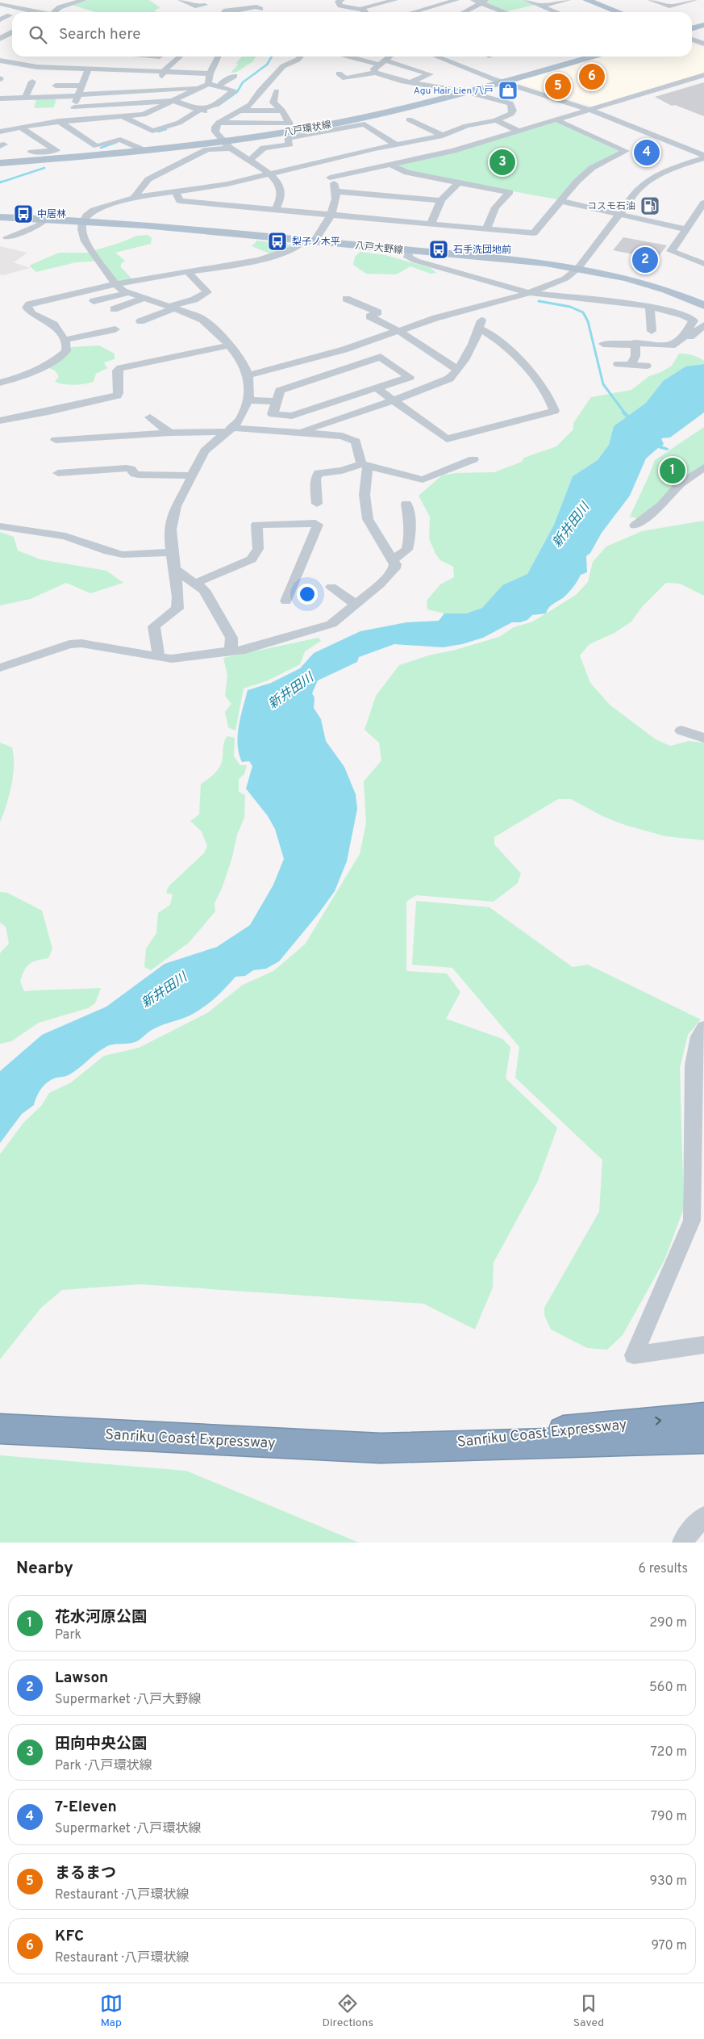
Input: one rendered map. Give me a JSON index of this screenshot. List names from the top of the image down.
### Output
{
  "streets": {
    "highway": ["Sanriku Coast Expressway"],
    "main road": ["八戸環状線", "八戸大野線"]
  },
  "water": ["新井田川"],
  "places": {
    "shop": ["Agu Hair Lien 八戸"],
    "fuel station": ["コスモ石油"],
    "bus stop": ["中居林", "梨子ノ木平", "石手洗団地前"]
  },
  "page": {
    "search": "Search here",
    "pins": [
      "6",
      "5",
      "4",
      "3",
      "2",
      "1"
    ],
    "heading": ["Nearby", "6 results"],
    "list": [
      {
        "mark": "1",
        "name": "花水河原公園",
        "note": "Park",
        "value": "290 m"
      },
      {
        "mark": "2",
        "name": "Lawson",
        "note": "Supermarket · 八戸大野線",
        "value": "560 m"
      },
      {
        "mark": "3",
        "name": "田向中央公園",
        "note": "Park · 八戸環状線",
        "value": "720 m"
      },
      {
        "mark": "4",
        "name": "7-Eleven",
        "note": "Supermarket · 八戸環状線",
        "value": "790 m"
      },
      {
        "mark": "5",
        "name": "まるまつ",
        "note": "Restaurant · 八戸環状線",
        "value": "930 m"
      },
      {
        "mark": "6",
        "name": "KFC",
        "note": "Restaurant · 八戸環状線",
        "value": "970 m"
      }
    ],
    "nav": ["Map", "Directions", "Saved"]
  }
}
